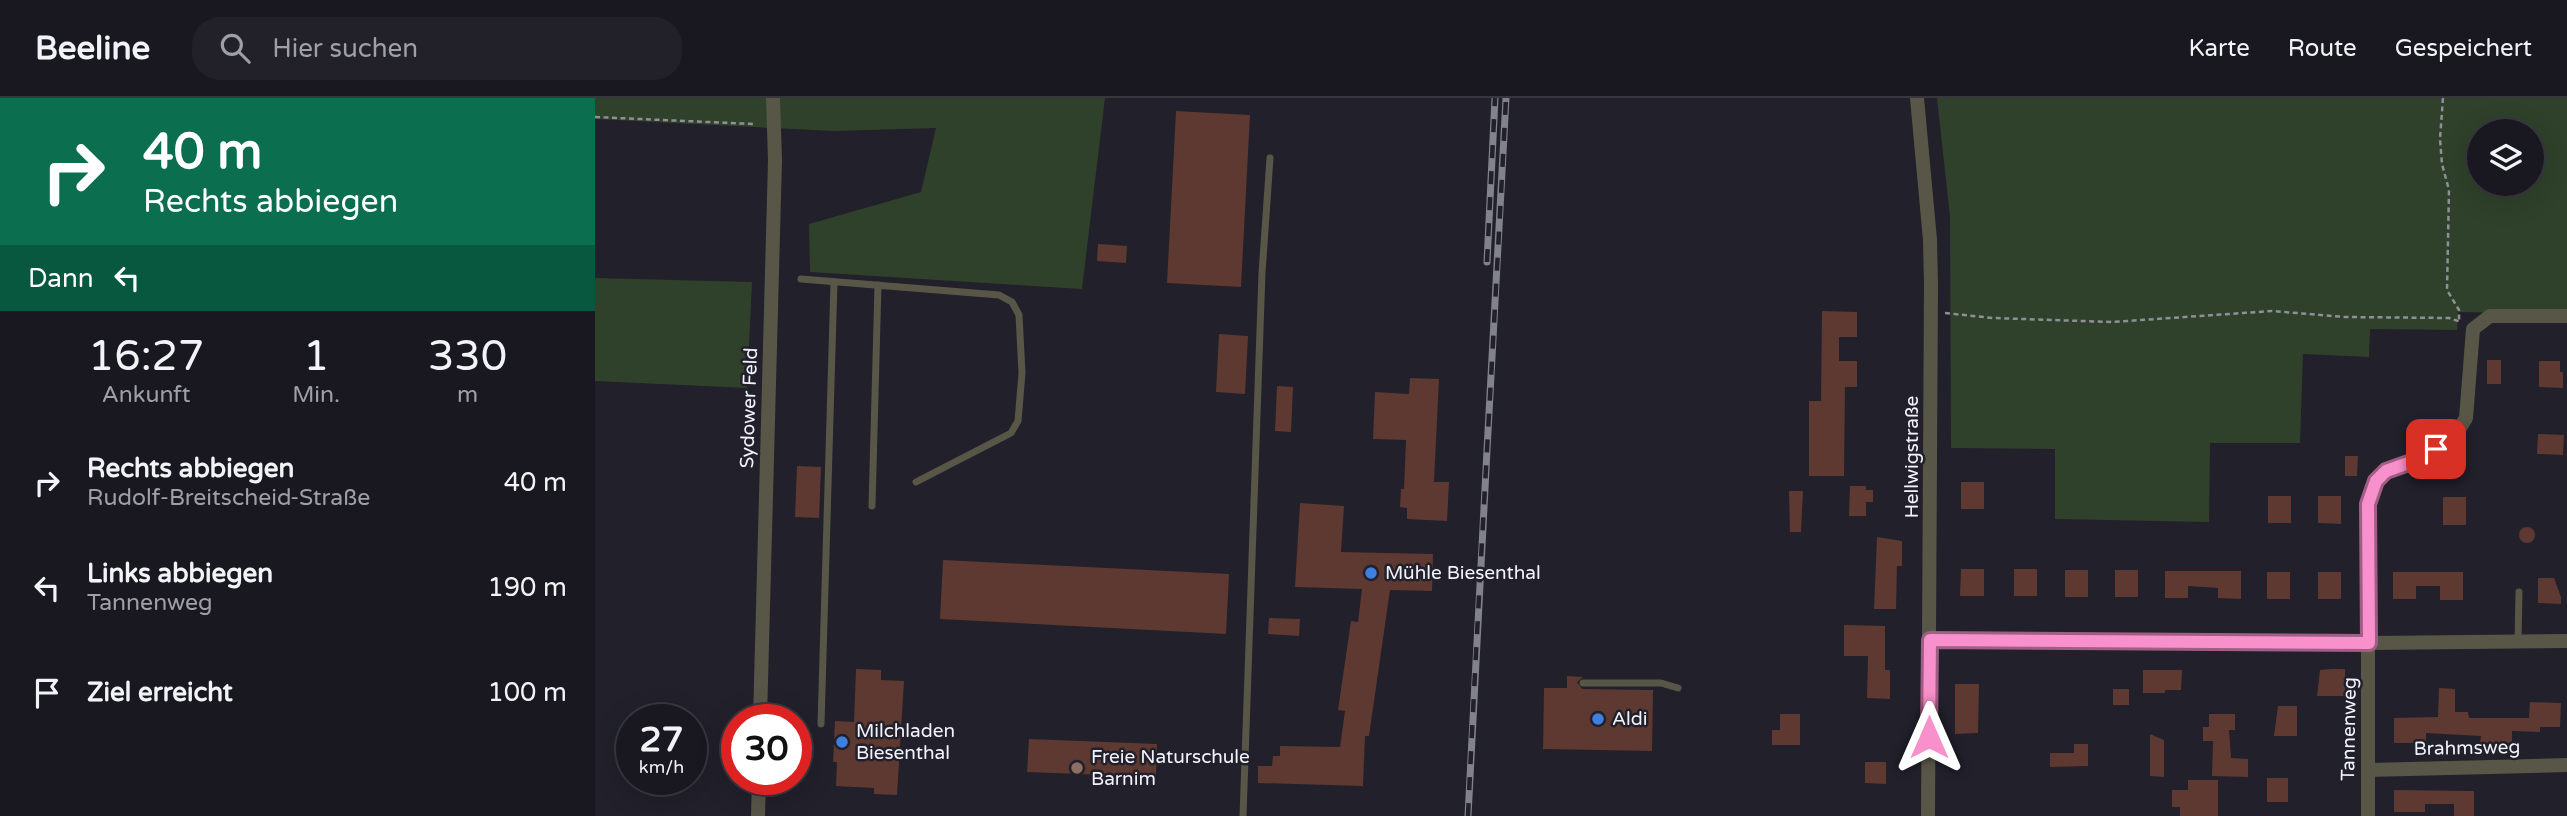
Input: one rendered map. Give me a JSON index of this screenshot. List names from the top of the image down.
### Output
{
  "streets": {
    "street": [
      "Sydower Feld",
      "Hellwigstraße",
      "Tannenweg",
      "Brahmsweg"
    ]
  },
  "crossings": [
    ["Tannenweg", "Brahmsweg"]
  ],
  "places": [
    "Mühle Biesenthal",
    "Aldi",
    "Milchladen Biesenthal",
    "Freie Naturschule Barnim"
  ],
  "page": {
    "header": "Beeline",
    "search": "Hier suchen",
    "nav": ["Karte", "Route", "Gespeichert"],
    "turn": ["40 m", "Rechts abbiegen"],
    "then": "Dann",
    "eta": [
      "16:27",
      "Ankunft",
      "1",
      "Min.",
      "330",
      "m"
    ],
    "list": [
      {
        "name": "Rechts abbiegen",
        "note": "Rudolf-Breitscheid-Straße",
        "value": "40 m"
      },
      {
        "name": "Links abbiegen",
        "note": "Tannenweg",
        "value": "190 m"
      },
      {
        "name": "Ziel erreicht",
        "value": "100 m"
      }
    ],
    "speed": "27 km/h",
    "limit": "30"
  }
}
